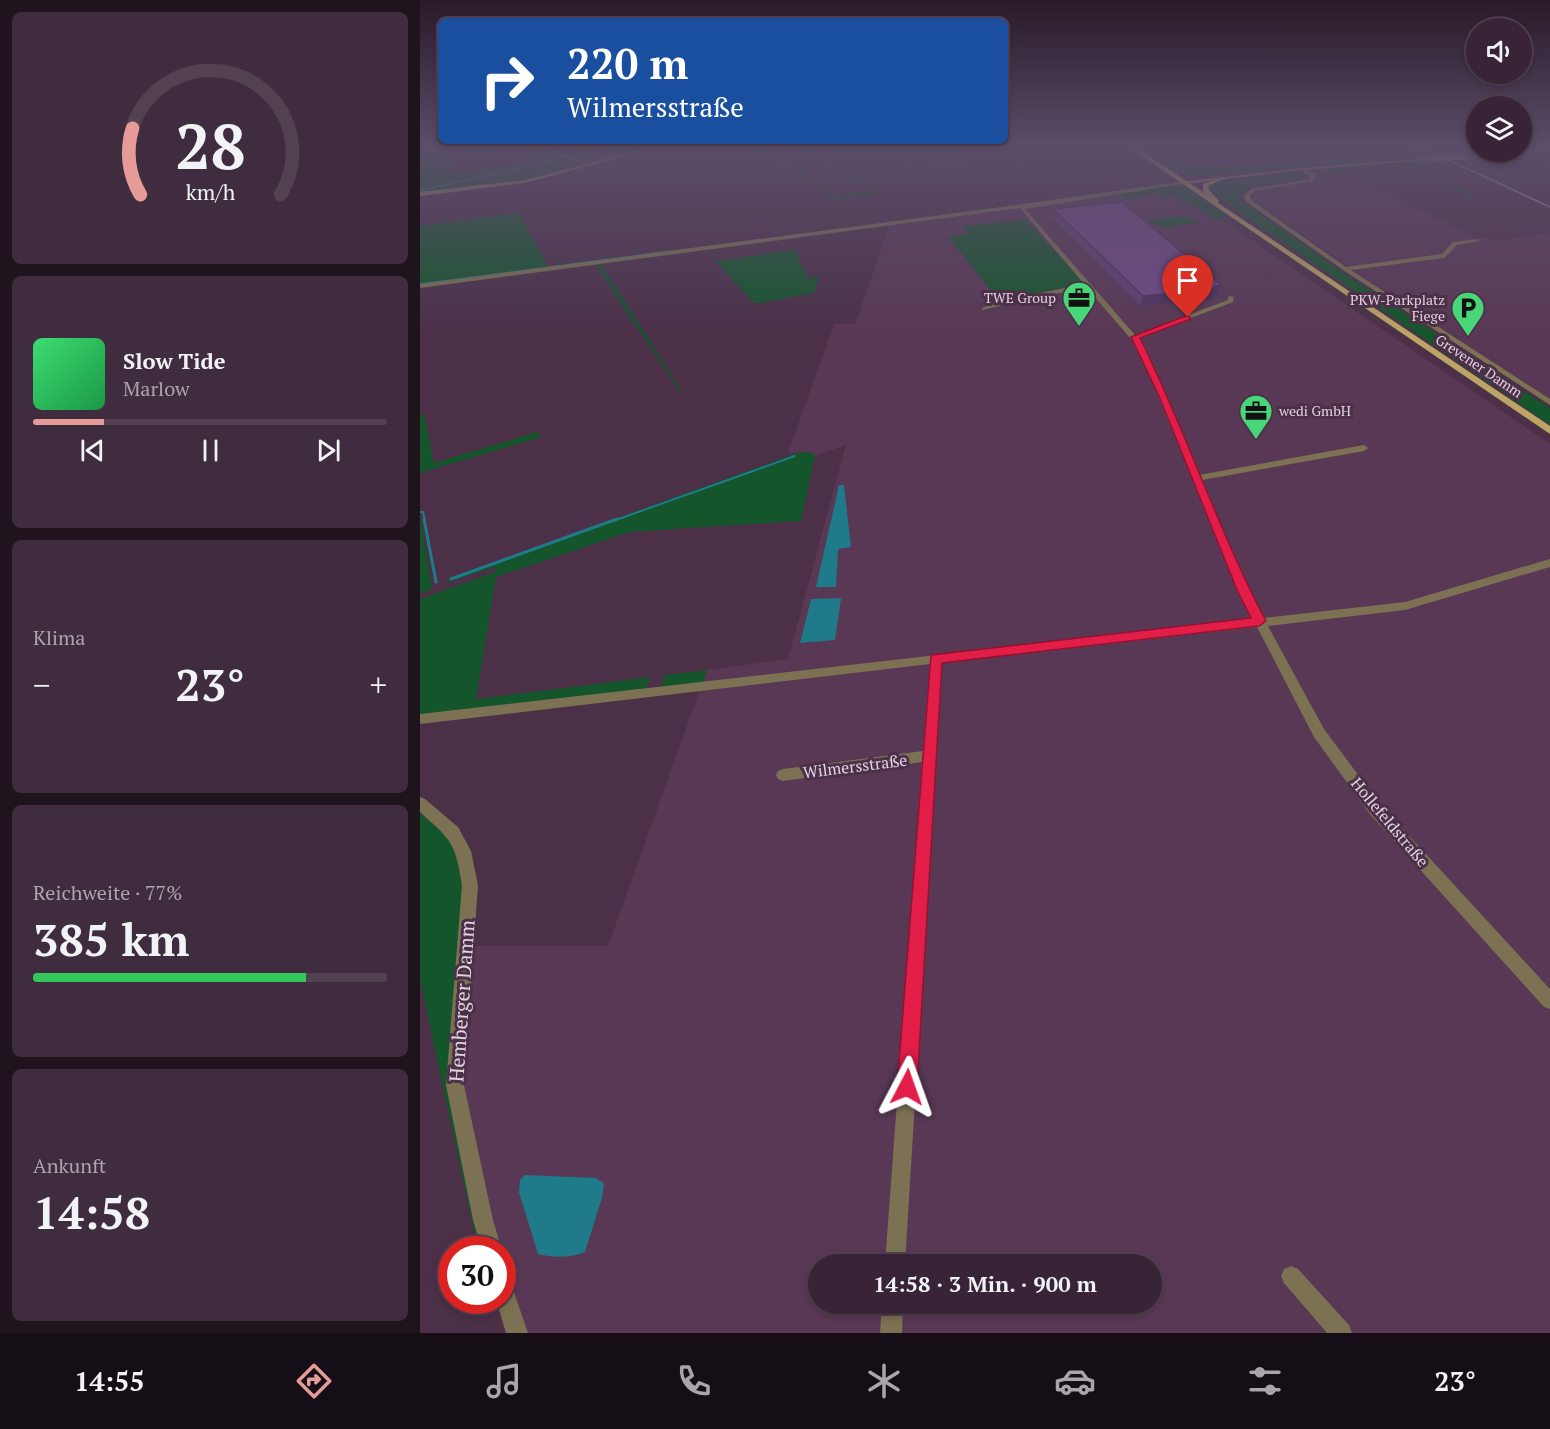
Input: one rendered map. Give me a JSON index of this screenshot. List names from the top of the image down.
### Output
{
  "streets": {
    "main road": ["Grevener Damm"],
    "street": ["Wilmersstraße", "Hollefeldstraße", "Hemberger Damm"]
  },
  "places": {
    "office": ["TWE Group", "wedi GmbH"],
    "parking": ["PKW-Parkplatz Fiege"]
  },
  "page": {
    "turn": ["220 m", "Wilmersstraße"],
    "song": ["Slow Tide", "Marlow"],
    "tile": [
      "Klima",
      ["Reichweite · 77%", "385 km"],
      ["Ankunft", "14:58"]
    ],
    "heat": ["−", "23°", "+"],
    "limit": "30",
    "trip": "14:58 · 3 Min. · 900 m",
    "tabs": ["14:55", "23°"],
    "gauge": ["28", "km/h"]
  }
}
